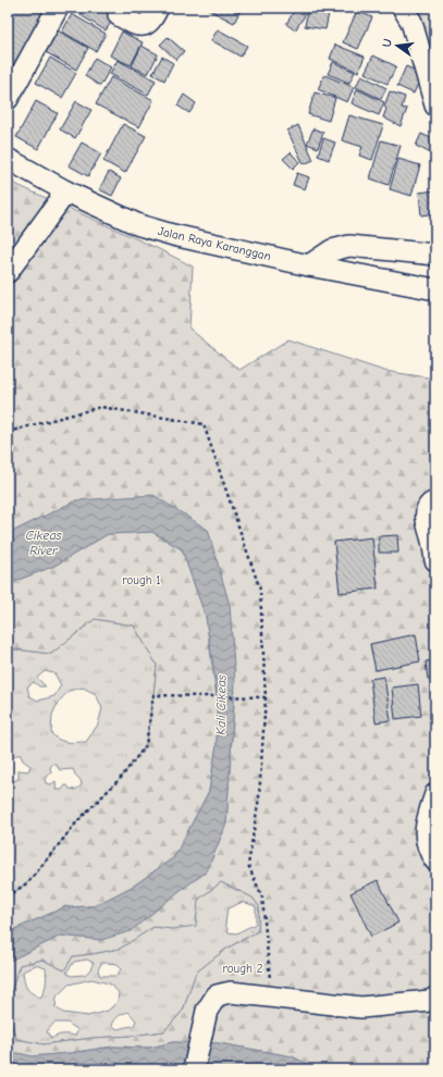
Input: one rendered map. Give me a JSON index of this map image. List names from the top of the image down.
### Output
{
  "streets": {
    "street": ["Jalan Raya Karanggan"]
  },
  "water": ["Cikeas River", "Kali Cikeas"],
  "parks": ["rough 1", "rough 2"],
  "north": "left"
}
